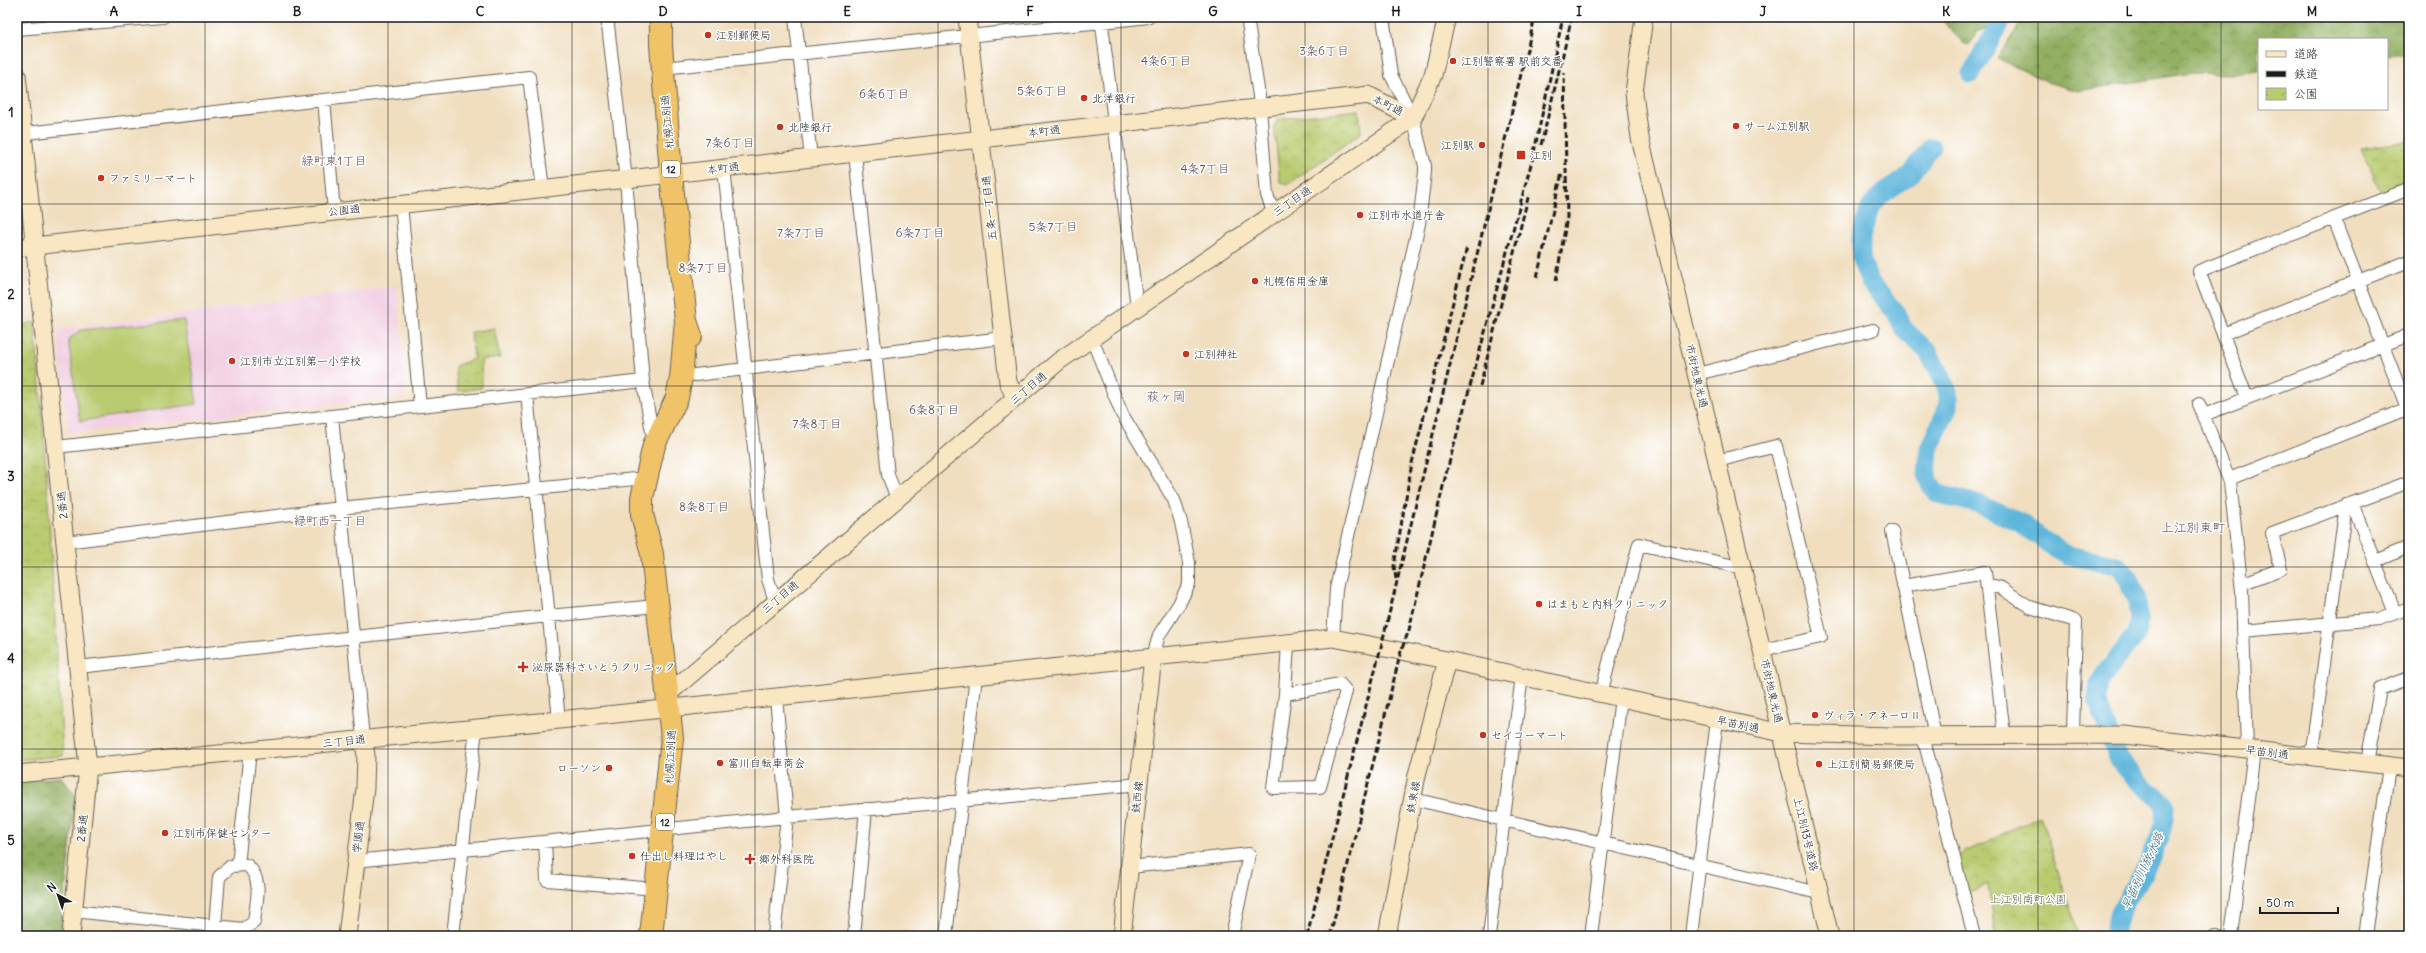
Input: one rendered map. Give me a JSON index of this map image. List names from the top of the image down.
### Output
{
  "streets": {
    "highway": ["札幌江別通", "12"],
    "street": [
      "本町通",
      "三丁目通",
      "五条一丁目通",
      "公園通",
      "市街地東光通",
      "2番通",
      "早苗別通",
      "鉄西線",
      "鉄東線",
      "上江別13号道路",
      "学園通"
    ]
  },
  "crossings": [
    ["本町通", "札幌江別通"],
    ["本町通", "三丁目通"],
    ["本町通", "五条一丁目通"],
    ["本町通", "公園通"],
    ["札幌江別通", "三丁目通"],
    ["札幌江別通", "公園通"],
    ["札幌江別通", "早苗別通"],
    ["三丁目通", "五条一丁目通"],
    ["三丁目通", "2番通"],
    ["三丁目通", "早苗別通"],
    ["三丁目通", "学園通"],
    ["公園通", "2番通"],
    ["市街地東光通", "早苗別通"],
    ["市街地東光通", "上江別13号道路"],
    ["早苗別通", "鉄西線"],
    ["早苗別通", "鉄東線"],
    ["早苗別通", "上江別13号道路"]
  ],
  "districts": [
    "3条6丁目",
    "4条6丁目",
    "5条6丁目",
    "6条6丁目",
    "7条6丁目",
    "緑町東1丁目",
    "4条7丁目",
    "5条7丁目",
    "7条7丁目",
    "6条7丁目",
    "8条7丁目",
    "萩ヶ岡",
    "6条8丁目",
    "7条8丁目",
    "8条8丁目",
    "緑町西一丁目",
    "上江別東町"
  ],
  "water": ["早苗別川放水路"],
  "parks": ["上江別南町公園"],
  "places": {
    "other": [
      "江別郵便局",
      "江別警察署 駅前交番",
      "北洋銀行",
      "サーム江別駅",
      "北陸銀行",
      "江別駅",
      "ファミリーマート",
      "江別市水道庁舎",
      "札幌信用金庫",
      "江別神社",
      "江別市立江別第一小学校",
      "はまもと内科クリニック",
      "ヴィラ・アネーロⅡ",
      "セイコーマート",
      "富川自転車商会",
      "上江別簡易郵便局",
      "ローソン",
      "江別市保健センター",
      "仕出し料理はやし"
    ],
    "transit": ["江別"],
    "health": ["泌尿器科さいとうクリニック", "郷外科医院"]
  },
  "legend": ["道路", "鉄道", "公園"],
  "scale_bar": "50 m",
  "north": "top left",
  "grid": {
    "columns": [
      "A",
      "B",
      "C",
      "D",
      "E",
      "F",
      "G",
      "H",
      "I",
      "J",
      "K",
      "L",
      "M"
    ],
    "rows": [
      "1",
      "2",
      "3",
      "4",
      "5"
    ]
  }
}
